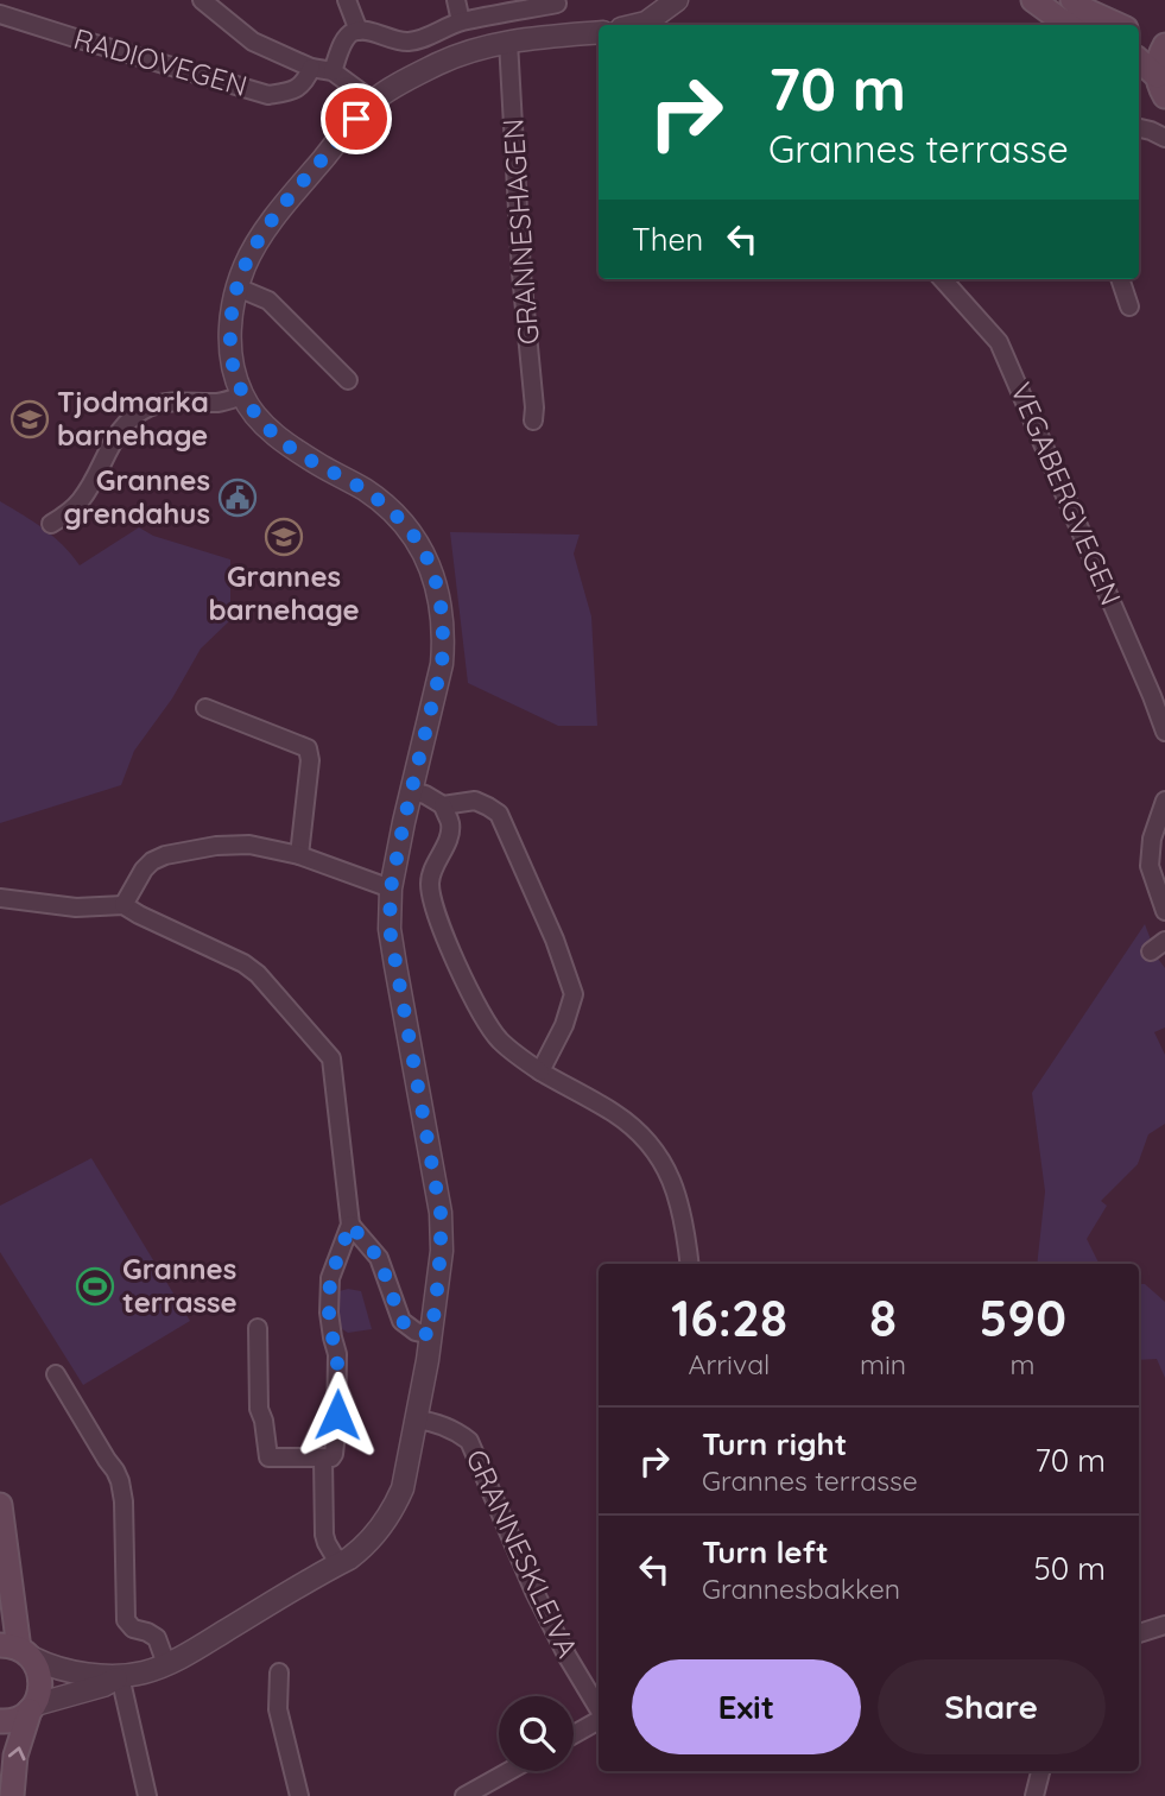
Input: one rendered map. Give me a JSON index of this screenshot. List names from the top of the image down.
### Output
{
  "streets": {
    "street": [
      "RADIOVEGEN",
      "GRANNESHAGEN",
      "VEGABERGVEGEN",
      "GRANNESKLEIVA"
    ]
  },
  "places": {
    "school or university": ["Tjodmarka barnehage", "Grannes barnehage"],
    "public building": ["Grannes grendahus"],
    "sports": ["Grannes terrasse"]
  },
  "page": {
    "turn": ["70 m", "Grannes terrasse"],
    "then": "Then",
    "eta": [
      "16:28",
      "Arrival",
      "8",
      "min",
      "590",
      "m"
    ],
    "list": [
      {
        "name": "Turn right",
        "note": "Grannes terrasse",
        "value": "70 m"
      },
      {
        "name": "Turn left",
        "note": "Grannesbakken",
        "value": "50 m"
      }
    ],
    "buttons": ["Exit", "Share"]
  }
}
